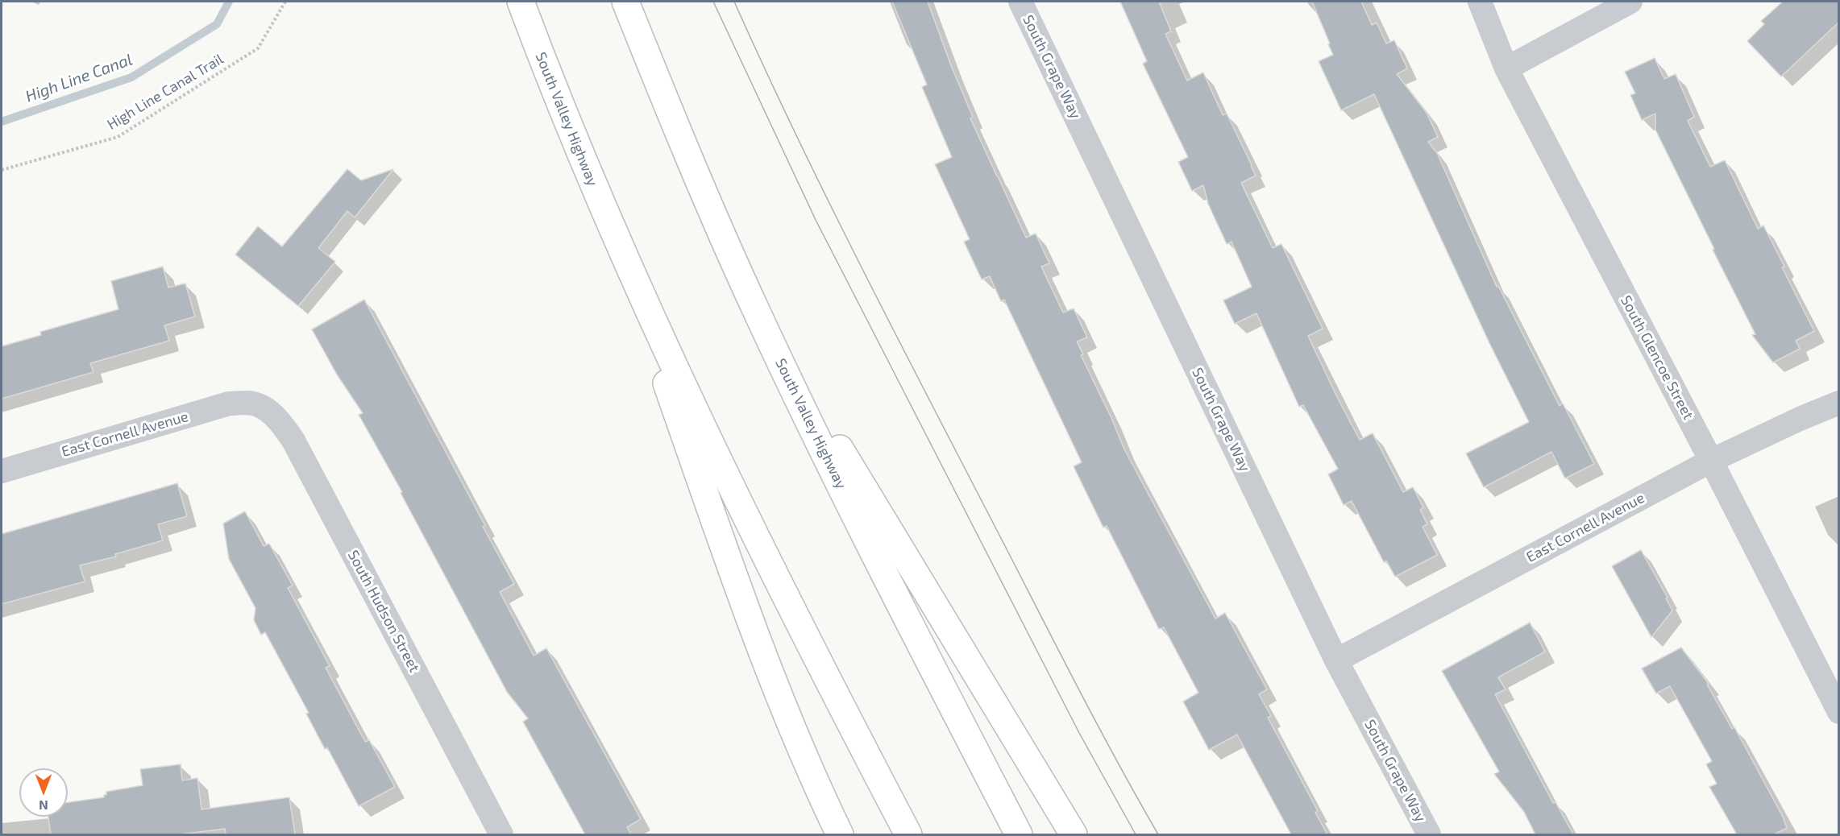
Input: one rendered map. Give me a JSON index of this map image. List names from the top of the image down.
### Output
{
  "streets": {
    "highway": ["South Valley Highway"],
    "street": [
      "South Grape Way",
      "South Glencoe Street",
      "East Cornell Avenue",
      "South Hudson Street"
    ],
    "path": ["High Line Canal Trail"]
  },
  "crossings": [
    ["South Grape Way", "East Cornell Avenue"],
    ["South Glencoe Street", "East Cornell Avenue"],
    ["East Cornell Avenue", "South Hudson Street"]
  ],
  "water": ["High Line Canal"],
  "north": "bottom"
}
